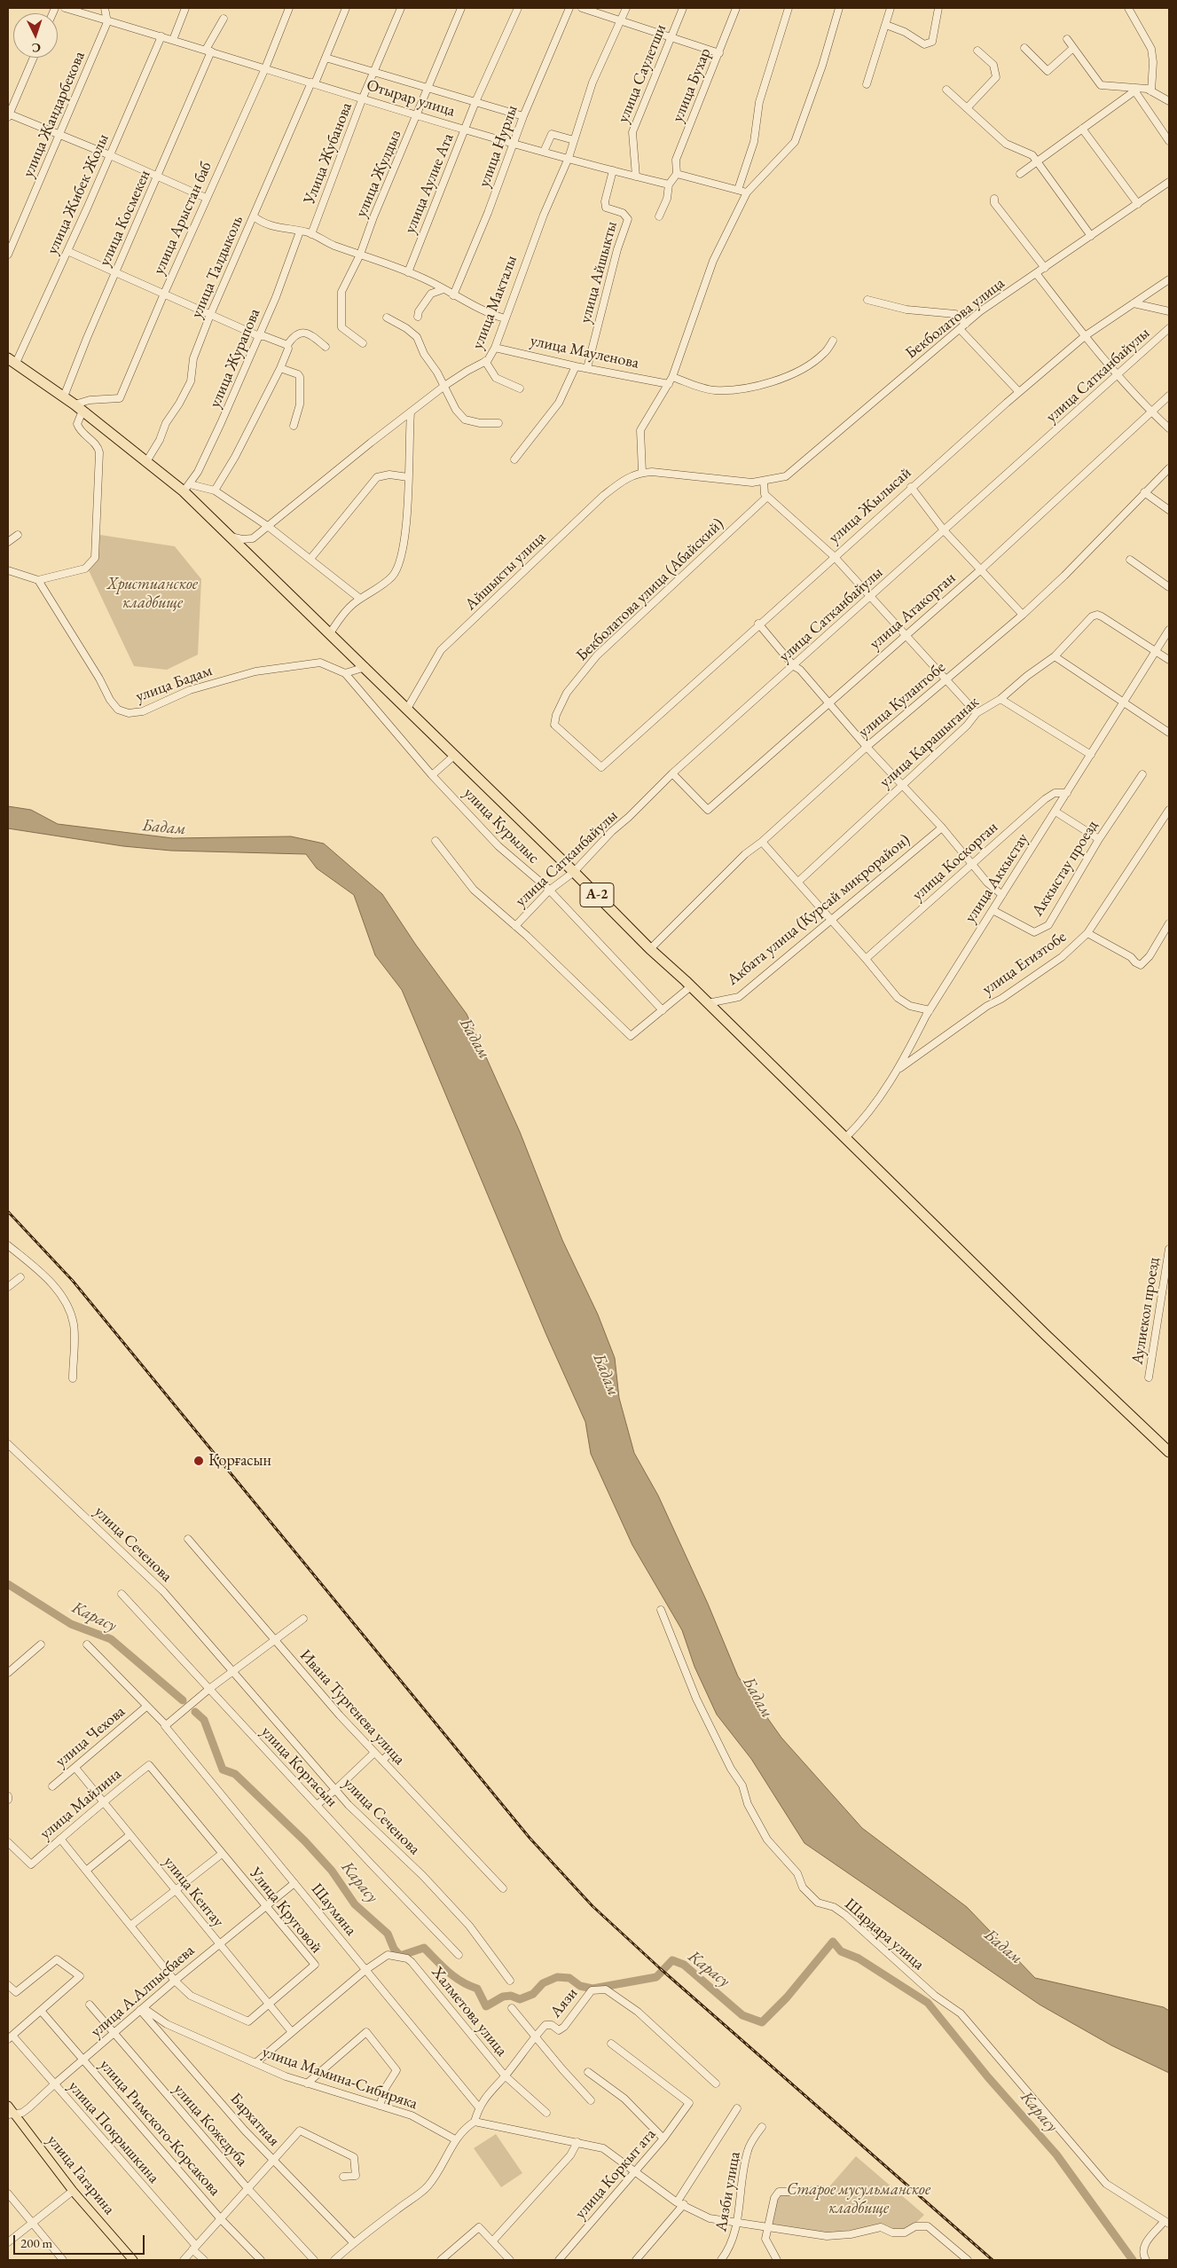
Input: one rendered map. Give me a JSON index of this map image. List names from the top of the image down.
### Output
{
  "streets": {
    "highway": ["A-2"],
    "main road": ["улица Гагарина"],
    "street": [
      "улица Саулетши",
      "улица Бухар",
      "Отырар улица",
      "улица Жандарбекова",
      "улица Нурлы",
      "Улица Жубанова",
      "улица Жулдыз",
      "улица Аулие Ата",
      "улица Жибек Жолы",
      "улица Космекен",
      "улица Арыстан баб",
      "улица Талдыколь",
      "улица Айшыкты",
      "улица Макталы",
      "Бекболатова улица",
      "улица Мауленова",
      "улица Журапова",
      "улица Сатканбайулы",
      "улица Жылысай",
      "Айшыкты улица",
      "Бекболатова улица (Абайский)",
      "улица Атакорган",
      "улица Бадам",
      "улица Кулантобе",
      "улица Карашыганак",
      "улица Курылыс",
      "улица Коскорган",
      "Аккыстау проезд",
      "улица Аккыстау",
      "Акбата улица (Курсай микрорайон)",
      "улица Егизтобе",
      "Аулиекол проезд",
      "улица Сеченова",
      "Ивана Тургенева улица",
      "улица Чехова",
      "улица Коргасын",
      "улица Майлина",
      "улица Кентау",
      "Шаумяна",
      "Улица Круговой",
      "Шардара улица",
      "улица А.Алпысбаева",
      "Аязи",
      "Халметова улица",
      "улица Мамина-Сибиряка",
      "Бархатная",
      "улица Кожедуба",
      "улица Римского-Корсакова",
      "улица Покрышкина",
      "улица Коркыт ата",
      "Аязби улица"
    ]
  },
  "crossings": [
    ["улица Саулетши", "Отырар улица"],
    ["Отырар улица", "улица Жандарбекова"],
    ["Отырар улица", "улица Нурлы"],
    ["Отырар улица", "Улица Жубанова"],
    ["Отырар улица", "улица Жулдыз"],
    ["Отырар улица", "улица Аулие Ата"],
    ["Отырар улица", "улица Жибек Жолы"],
    ["Отырар улица", "улица Космекен"],
    ["Отырар улица", "улица Арыстан баб"],
    ["Отырар улица", "улица Талдыколь"],
    ["Отырар улица", "улица Айшыкты"],
    ["Отырар улица", "улица Макталы"],
    ["улица Жибек Жолы", "A-2"],
    ["улица Космекен", "A-2"],
    ["улица Арыстан баб", "A-2"],
    ["улица Талдыколь", "A-2"],
    ["улица Айшыкты", "улица Мауленова"],
    ["улица Макталы", "улица Мауленова"],
    ["улица Макталы", "A-2"],
    ["улица Журапова", "A-2"],
    ["улица Сатканбайулы", "улица Атакорган"],
    ["улица Сатканбайулы", "улица Курылыс"],
    ["улица Сатканбайулы", "A-2"],
    ["улица Жылысай", "Бекболатова улица (Абайский)"],
    ["Айшыкты улица", "A-2"],
    ["улица Бадам", "улица Курылыс"],
    ["улица Кулантобе", "A-2"],
    ["улица Карашыганак", "улица Аккыстау"],
    ["улица Коскорган", "улица Аккыстау"],
    ["Аккыстау проезд", "улица Аккыстау"],
    ["улица Аккыстау", "A-2"],
    ["улица Аккыстау", "улица Егизтобе"],
    ["A-2", "Акбата улица (Курсай микрорайон)"],
    ["улица Чехова", "улица Кентау"],
    ["улица Чехова", "Шаумяна"],
    ["улица Майлина", "улица Кентау"],
    ["улица Майлина", "Улица Круговой"],
    ["улица Кентау", "Улица Круговой"],
    ["улица Кентау", "улица А.Алпысбаева"],
    ["улица Кентау", "Халметова улица"],
    ["Шаумяна", "улица А.Алпысбаева"],
    ["Шаумяна", "Аязи"],
    ["Шаумяна", "Халметова улица"],
    ["Улица Круговой", "улица А.Алпысбаева"],
    ["улица А.Алпысбаева", "улица Мамина-Сибиряка"],
    ["улица А.Алпысбаева", "Бархатная"],
    ["улица А.Алпысбаева", "улица Кожедуба"],
    ["улица А.Алпысбаева", "улица Римского-Корсакова"],
    ["улица А.Алпысбаева", "улица Покрышкина"],
    ["улица А.Алпысбаева", "улица Гагарина"],
    ["Аязи", "Халметова улица"],
    ["Халметова улица", "улица Мамина-Сибиряка"],
    ["улица Мамина-Сибиряка", "Бархатная"]
  ],
  "water": ["Бадам", "Карасу"],
  "parks": ["Христианское кладбище", "Старое мусульманское кладбище"],
  "places": ["Қорғасын"],
  "scale_bar": "200 m",
  "north": "bottom"
}
